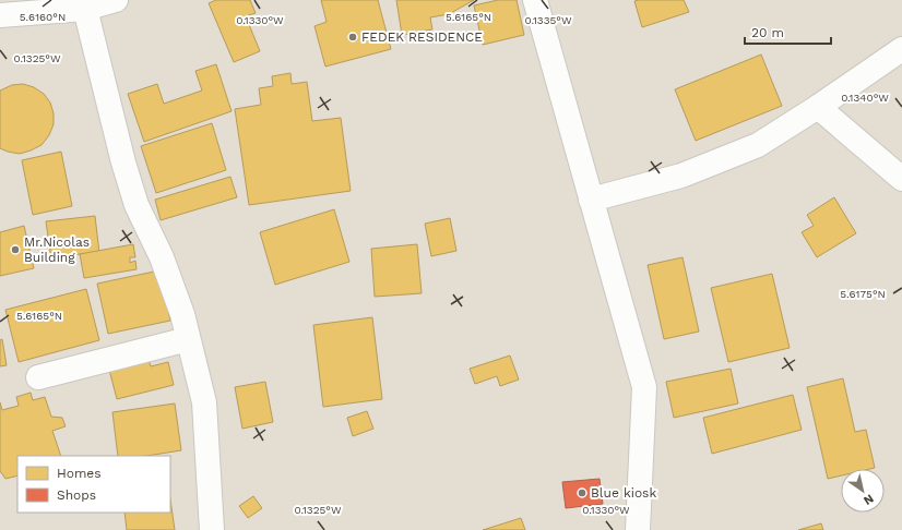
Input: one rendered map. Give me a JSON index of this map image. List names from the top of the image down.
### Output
{
  "places": ["FEDEK RESIDENCE", "Mr.Nicolas Building", "Blue kiosk"],
  "legend": ["Homes", "Shops"],
  "scale_bar": "20 m",
  "north": "bottom right",
  "coordinates": [
    "5.6160°N",
    "5.6165°N",
    "0.1330°W",
    "0.1335°W",
    "0.1325°W",
    "0.1340°W",
    "5.6175°N"
  ]
}
